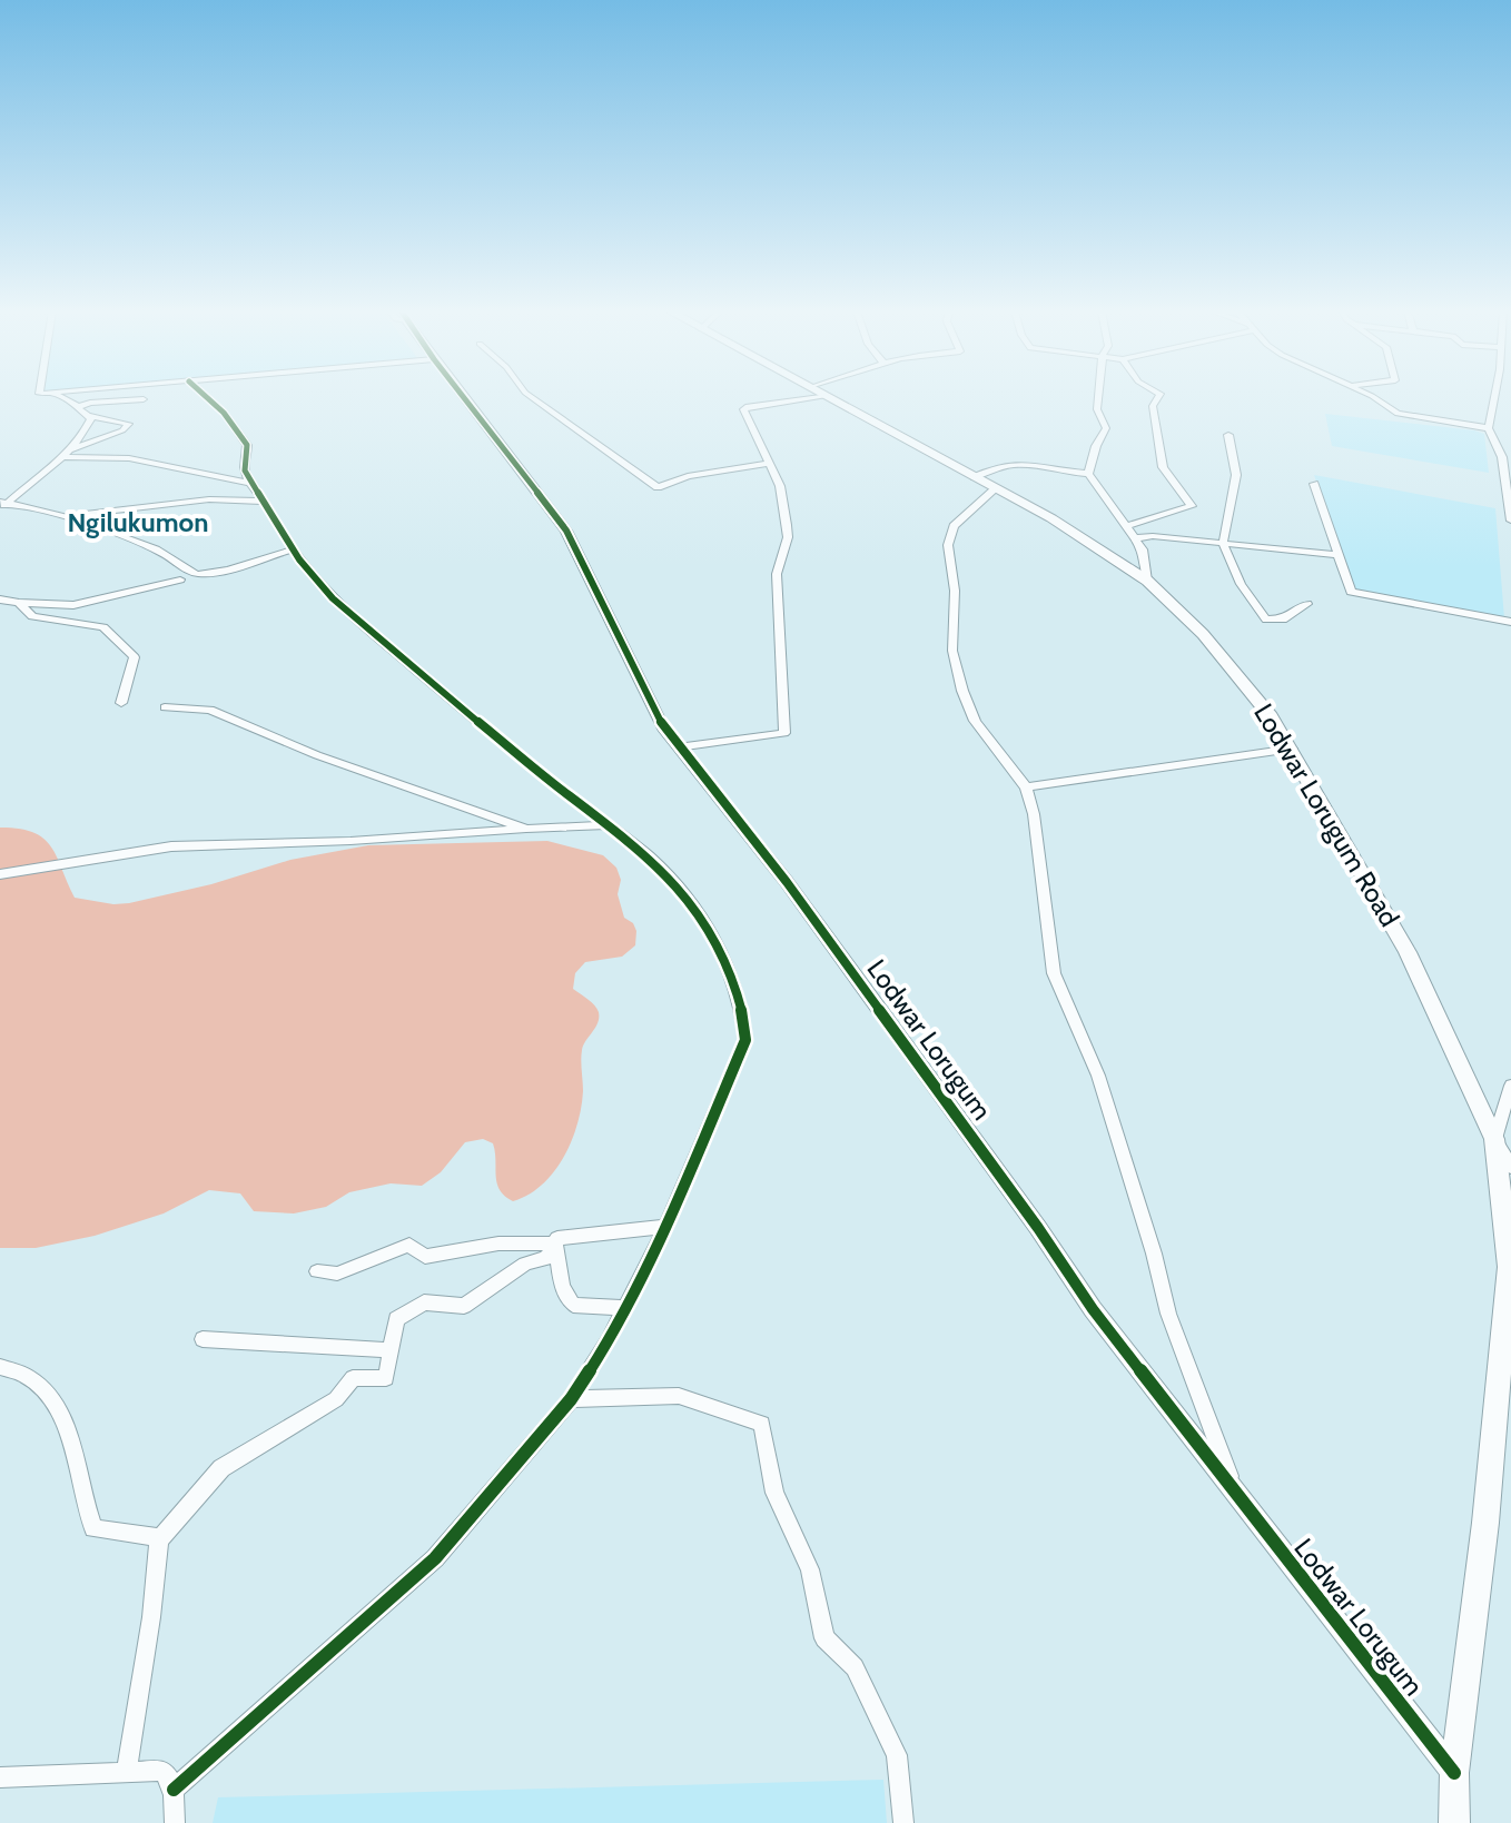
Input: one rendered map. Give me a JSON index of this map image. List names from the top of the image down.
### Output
{
  "streets": {
    "main road": ["Lodwar Lorugum Road"],
    "street": ["Lodwar Lorugum"]
  },
  "crossings": [
    ["Lodwar Lorugum Road", "Lodwar Lorugum"]
  ],
  "districts": ["Ngilukumon"]
}
